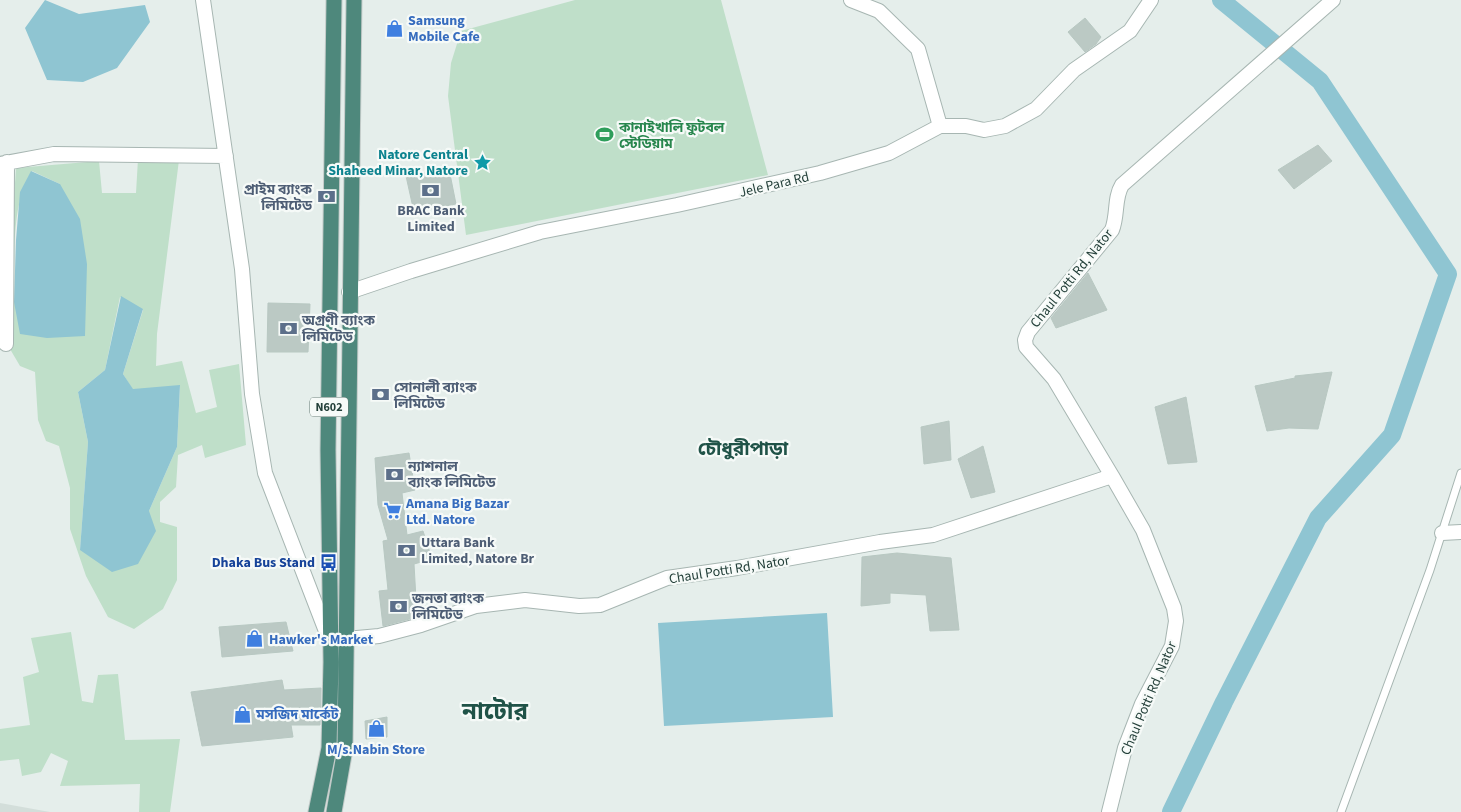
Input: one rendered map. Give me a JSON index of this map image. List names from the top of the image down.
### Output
{
  "streets": {
    "highway": ["N602"],
    "street": ["Jele Para Rd", "Chaul Potti Rd, Nator"]
  },
  "crossings": [
    ["Jele Para Rd", "N602"],
    ["Chaul Potti Rd, Nator", "N602"]
  ],
  "districts": ["চৌধুরীপাড়া", "নাটোর"],
  "places": {
    "shop": [
      "Samsung Mobile Cafe",
      "Hawker's Market",
      "মসজিদ মার্কেট",
      "M/s.Nabin Store"
    ],
    "sports": ["কানাইখালি ফুটবল স্টেডিয়াম"],
    "place": ["Natore Central Shaheed Minar, Natore"],
    "bank": [
      "BRAC Bank Limited",
      "প্রাইম ব্যাংক লিমিটেড",
      "অগ্রণী ব্যাংক লিমিটেড",
      "সোনালী ব্যাংক লিমিটেড",
      "ন্যাশনাল ব্যাংক লিমিটেড",
      "Uttara Bank Limited, Natore Br",
      "জনতা ব্যাংক লিমিটেড"
    ],
    "supermarket": ["Amana Big Bazar Ltd. Natore"],
    "bus stop": ["Dhaka Bus Stand"]
  }
}
